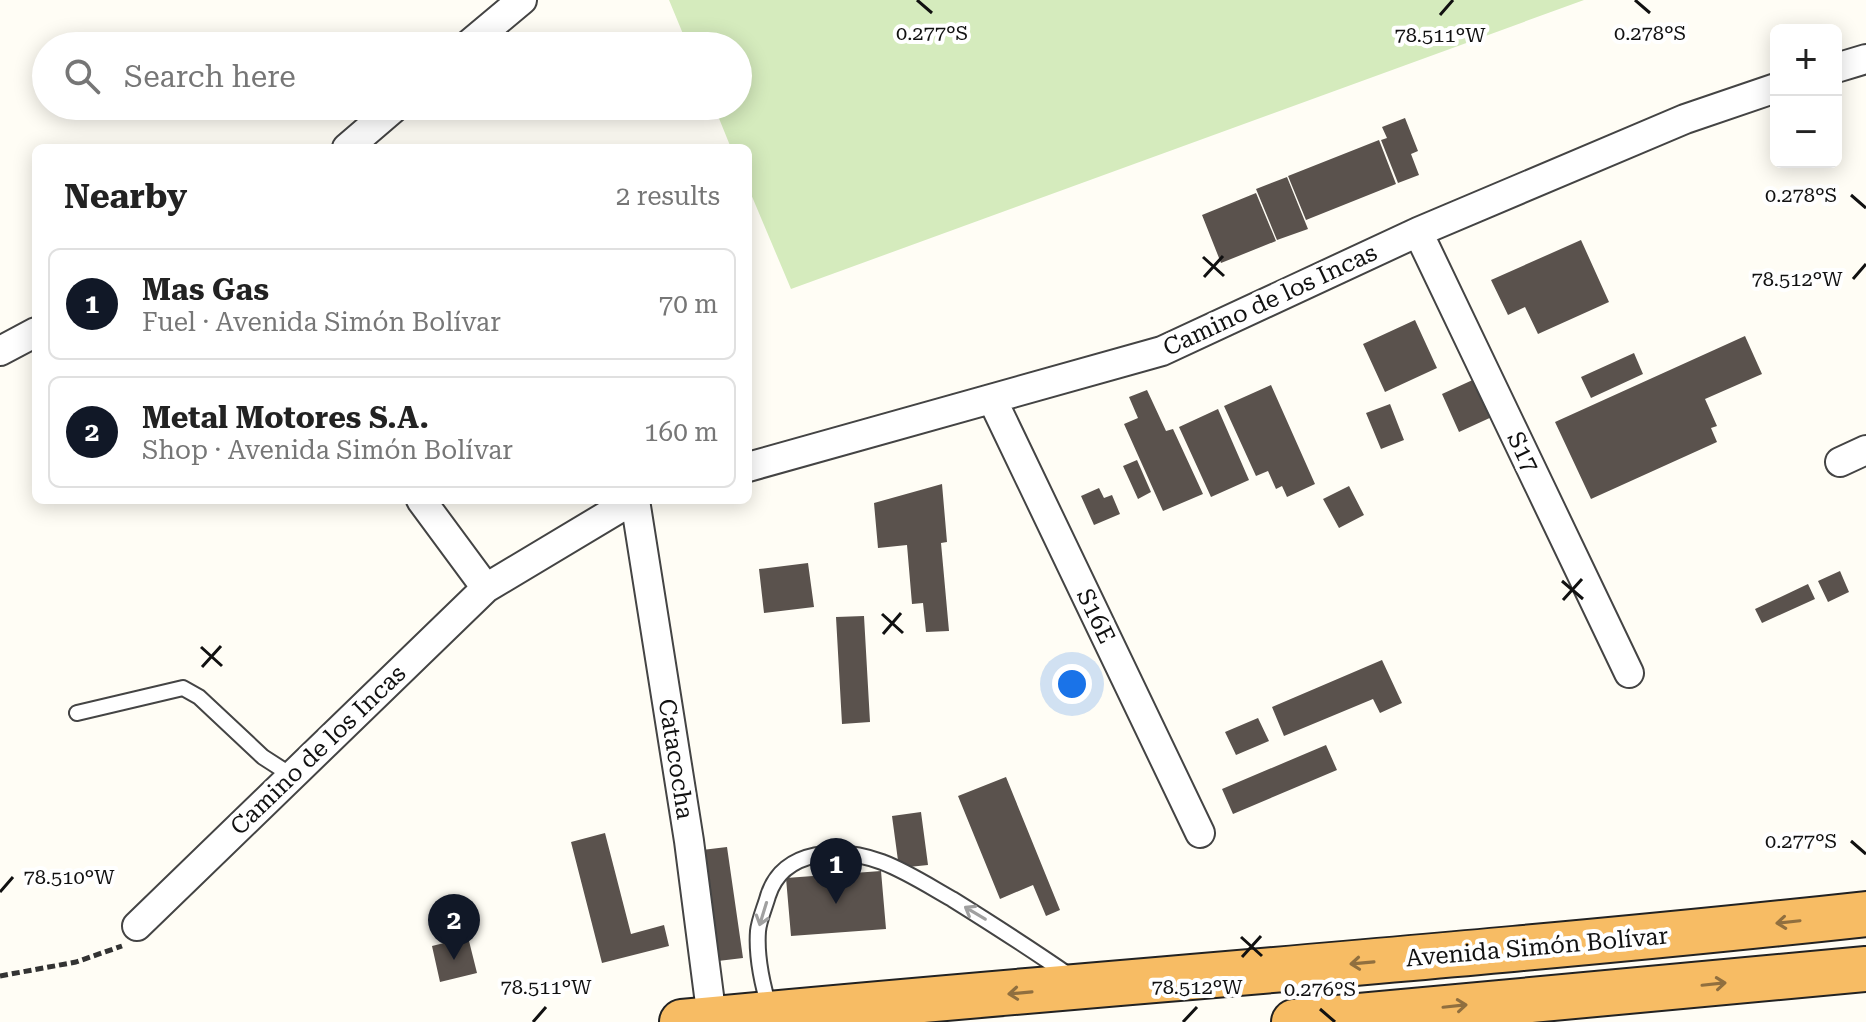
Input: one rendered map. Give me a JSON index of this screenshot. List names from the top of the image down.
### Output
{
  "streets": {
    "highway": ["Avenida Simón Bolívar"],
    "street": [
      "Camino de los Incas",
      "S17",
      "S16E",
      "Catacocha"
    ]
  },
  "crossings": [
    ["Camino de los Incas", "S17"],
    ["Camino de los Incas", "S16E"],
    ["Catacocha", "Avenida Simón Bolívar"]
  ],
  "page": {
    "map_buttons": ["+", "−"],
    "search": "Search here",
    "heading": ["Nearby", "2 results"],
    "list": [
      {
        "mark": "1",
        "name": "Mas Gas",
        "note": "Fuel · Avenida Simón Bolívar",
        "value": "70 m"
      },
      {
        "mark": "2",
        "name": "Metal Motores S.A.",
        "note": "Shop · Avenida Simón Bolívar",
        "value": "160 m"
      }
    ],
    "pins": ["1", "2"]
  },
  "coordinates": [
    "0.277°S",
    "0.278°S",
    "78.511°W",
    "78.512°W",
    "78.510°W",
    "0.276°S"
  ]
}
